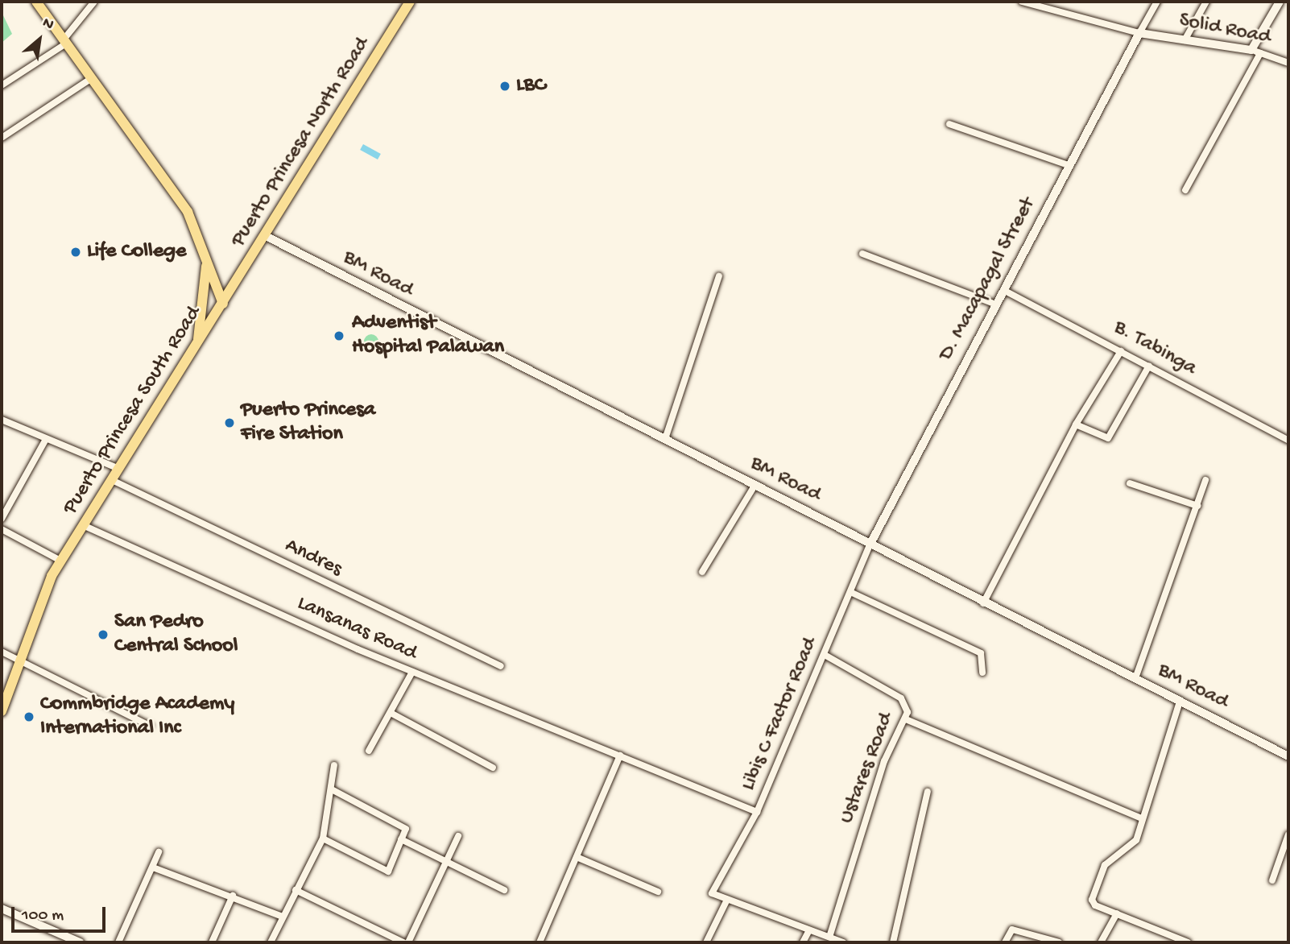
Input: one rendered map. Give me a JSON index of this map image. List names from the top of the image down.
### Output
{
  "streets": {
    "main road": ["Puerto Princesa North Road", "Puerto Princesa South Road"],
    "street": [
      "Solid Road",
      "BM Road",
      "D. Macapagal Street",
      "B. Tabinga",
      "Andres",
      "Lansanas Road",
      "Libis C Factor Road",
      "Ustares Road"
    ]
  },
  "crossings": [
    ["Solid Road", "D. Macapagal Street"],
    ["Puerto Princesa North Road", "BM Road"],
    ["Puerto Princesa North Road", "Puerto Princesa South Road"],
    ["BM Road", "D. Macapagal Street"],
    ["BM Road", "Libis C Factor Road"],
    ["D. Macapagal Street", "B. Tabinga"],
    ["D. Macapagal Street", "Libis C Factor Road"],
    ["Puerto Princesa South Road", "Andres"],
    ["Puerto Princesa South Road", "Lansanas Road"],
    ["Lansanas Road", "Libis C Factor Road"],
    ["Libis C Factor Road", "Ustares Road"]
  ],
  "places": [
    "LBC",
    "Life College",
    "Adventist Hospital Palawan",
    "Puerto Princesa Fire Station",
    "San Pedro Central School",
    "Commbridge Academy International Inc"
  ],
  "scale_bar": "100 m",
  "north": "top right"
}
